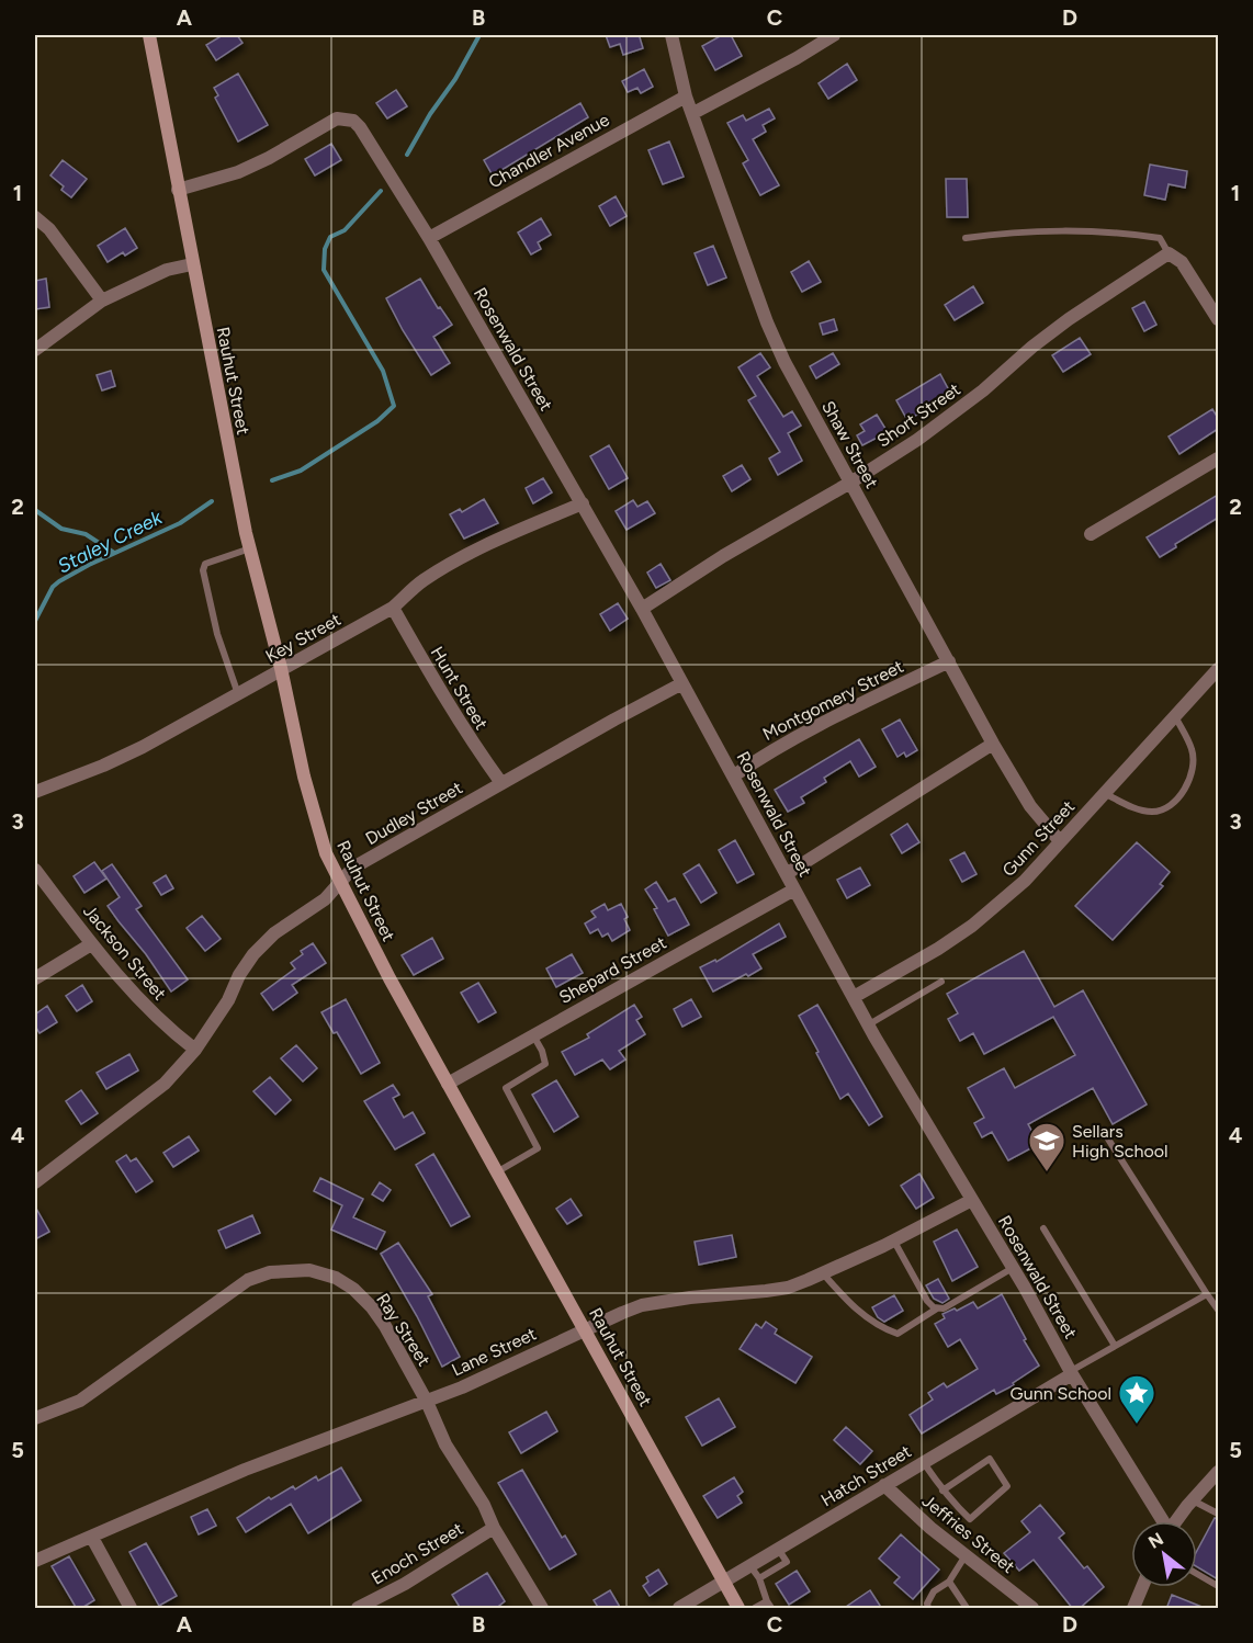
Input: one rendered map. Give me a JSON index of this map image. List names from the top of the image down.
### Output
{
  "streets": {
    "main road": ["Rauhut Street"],
    "street": [
      "Chandler Avenue",
      "Rosenwald Street",
      "Short Street",
      "Shaw Street",
      "Key Street",
      "Hunt Street",
      "Montgomery Street",
      "Dudley Street",
      "Gunn Street",
      "Jackson Street",
      "Shepard Street",
      "Ray Street",
      "Lane Street",
      "Hatch Street",
      "Jeffries Street",
      "Enoch Street"
    ]
  },
  "crossings": [
    ["Chandler Avenue", "Rosenwald Street"],
    ["Chandler Avenue", "Shaw Street"],
    ["Rosenwald Street", "Rauhut Street"],
    ["Rosenwald Street", "Short Street"],
    ["Rosenwald Street", "Key Street"],
    ["Rosenwald Street", "Montgomery Street"],
    ["Rosenwald Street", "Dudley Street"],
    ["Rosenwald Street", "Gunn Street"],
    ["Rosenwald Street", "Shepard Street"],
    ["Rosenwald Street", "Lane Street"],
    ["Rosenwald Street", "Hatch Street"],
    ["Rauhut Street", "Key Street"],
    ["Rauhut Street", "Dudley Street"],
    ["Rauhut Street", "Shepard Street"],
    ["Rauhut Street", "Lane Street"],
    ["Rauhut Street", "Hatch Street"],
    ["Short Street", "Shaw Street"],
    ["Shaw Street", "Montgomery Street"],
    ["Shaw Street", "Gunn Street"],
    ["Key Street", "Hunt Street"],
    ["Hunt Street", "Dudley Street"],
    ["Dudley Street", "Jackson Street"],
    ["Ray Street", "Lane Street"],
    ["Ray Street", "Enoch Street"],
    ["Hatch Street", "Jeffries Street"]
  ],
  "water": ["Staley Creek"],
  "places": {
    "school or university": ["Sellars High School"],
    "place": ["Gunn School"]
  },
  "north": "top left",
  "grid": {
    "columns": [
      "A",
      "B",
      "C",
      "D"
    ],
    "rows": [
      "1",
      "2",
      "3",
      "4",
      "5"
    ]
  }
}
